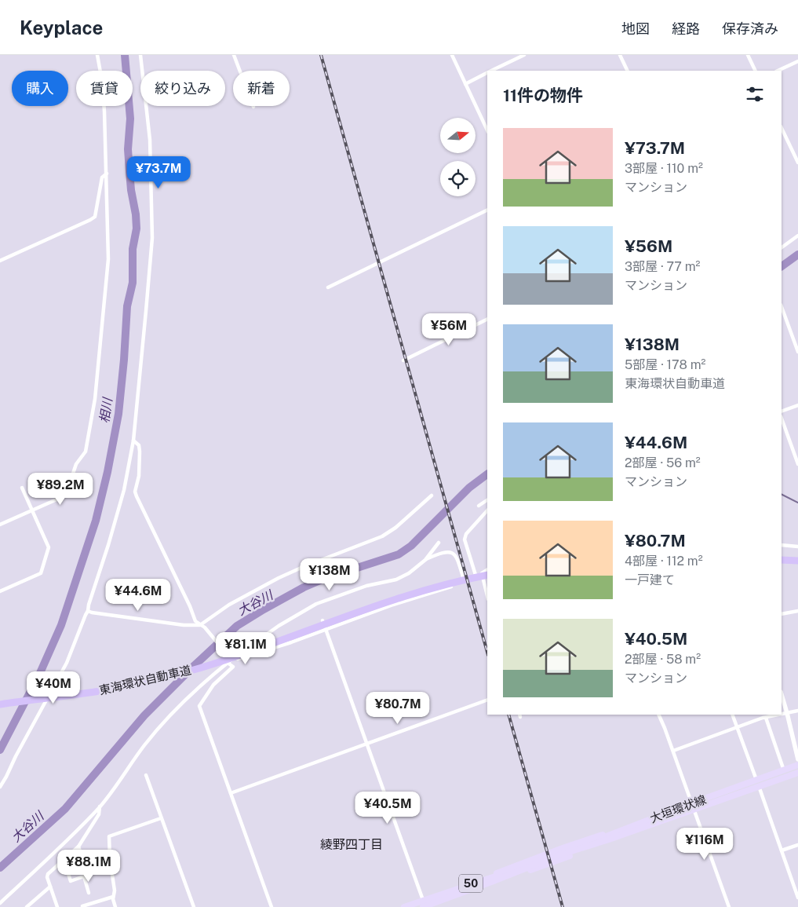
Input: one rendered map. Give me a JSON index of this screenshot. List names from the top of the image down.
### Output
{
  "streets": {
    "highway": ["東海環状自動車道"],
    "main road": ["大垣環状線", "50"]
  },
  "districts": ["綾野四丁目"],
  "water": ["相川", "大谷川"],
  "north": "right",
  "page": {
    "header": "Keyplace",
    "nav": ["地図", "経路", "保存済み"],
    "chip": [
      "購入",
      "賃貸",
      "絞り込み",
      "新着"
    ],
    "heading": "11件の物件",
    "list": [
      {
        "name": "¥73.7M",
        "note": "3部屋 · 110 m² · マンション"
      },
      {
        "name": "¥56M",
        "note": "3部屋 · 77 m² · マンション"
      },
      {
        "name": "¥138M",
        "note": "5部屋 · 178 m² · 東海環状自動車道"
      },
      {
        "name": "¥44.6M",
        "note": "2部屋 · 56 m² · マンション"
      },
      {
        "name": "¥80.7M",
        "note": "4部屋 · 112 m² · 一戸建て"
      },
      {
        "name": "¥40.5M",
        "note": "2部屋 · 58 m² · マンション"
      }
    ],
    "price": [
      "¥73.7M",
      "¥56M",
      "¥89.2M",
      "¥138M",
      "¥44.6M",
      "¥81.1M",
      "¥40M",
      "¥80.7M",
      "¥40.5M",
      "¥116M",
      "¥88.1M"
    ]
  }
}
